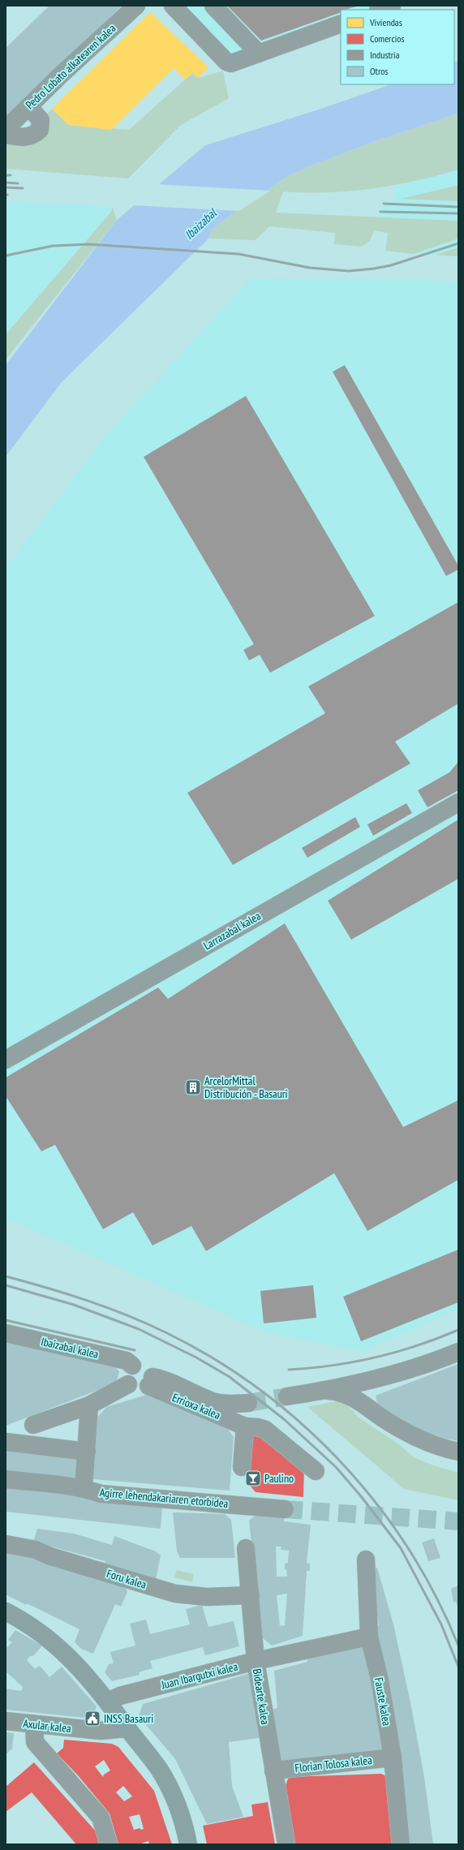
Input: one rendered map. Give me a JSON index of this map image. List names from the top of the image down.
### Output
{
  "streets": {
    "street": [
      "Pedro Lobato alkatearen kalea",
      "Larrazabal kalea",
      "Ibaizabal kalea",
      "Errioxa kalea",
      "Agirre lehendakariaren etorbidea",
      "Foru kalea",
      "Juan Ibargutxi kalea",
      "Bidearte kalea",
      "Fauste kalea",
      "Axular kalea",
      "Florian Tolosa kalea"
    ]
  },
  "crossings": [
    ["Ibaizabal kalea", "Errioxa kalea"],
    ["Foru kalea", "Bidearte kalea"],
    ["Juan Ibargutxi kalea", "Bidearte kalea"],
    ["Juan Ibargutxi kalea", "Fauste kalea"],
    ["Bidearte kalea", "Florian Tolosa kalea"],
    ["Fauste kalea", "Florian Tolosa kalea"]
  ],
  "water": ["Ibaizabal"],
  "places": {
    "building": ["ArcelorMittal Distribución - Basauri"],
    "bar": ["Paulino"],
    "public building": ["INSS Basauri"]
  },
  "legend": [
    "Viviendas",
    "Comercios",
    "Industria",
    "Otros"
  ]
}
